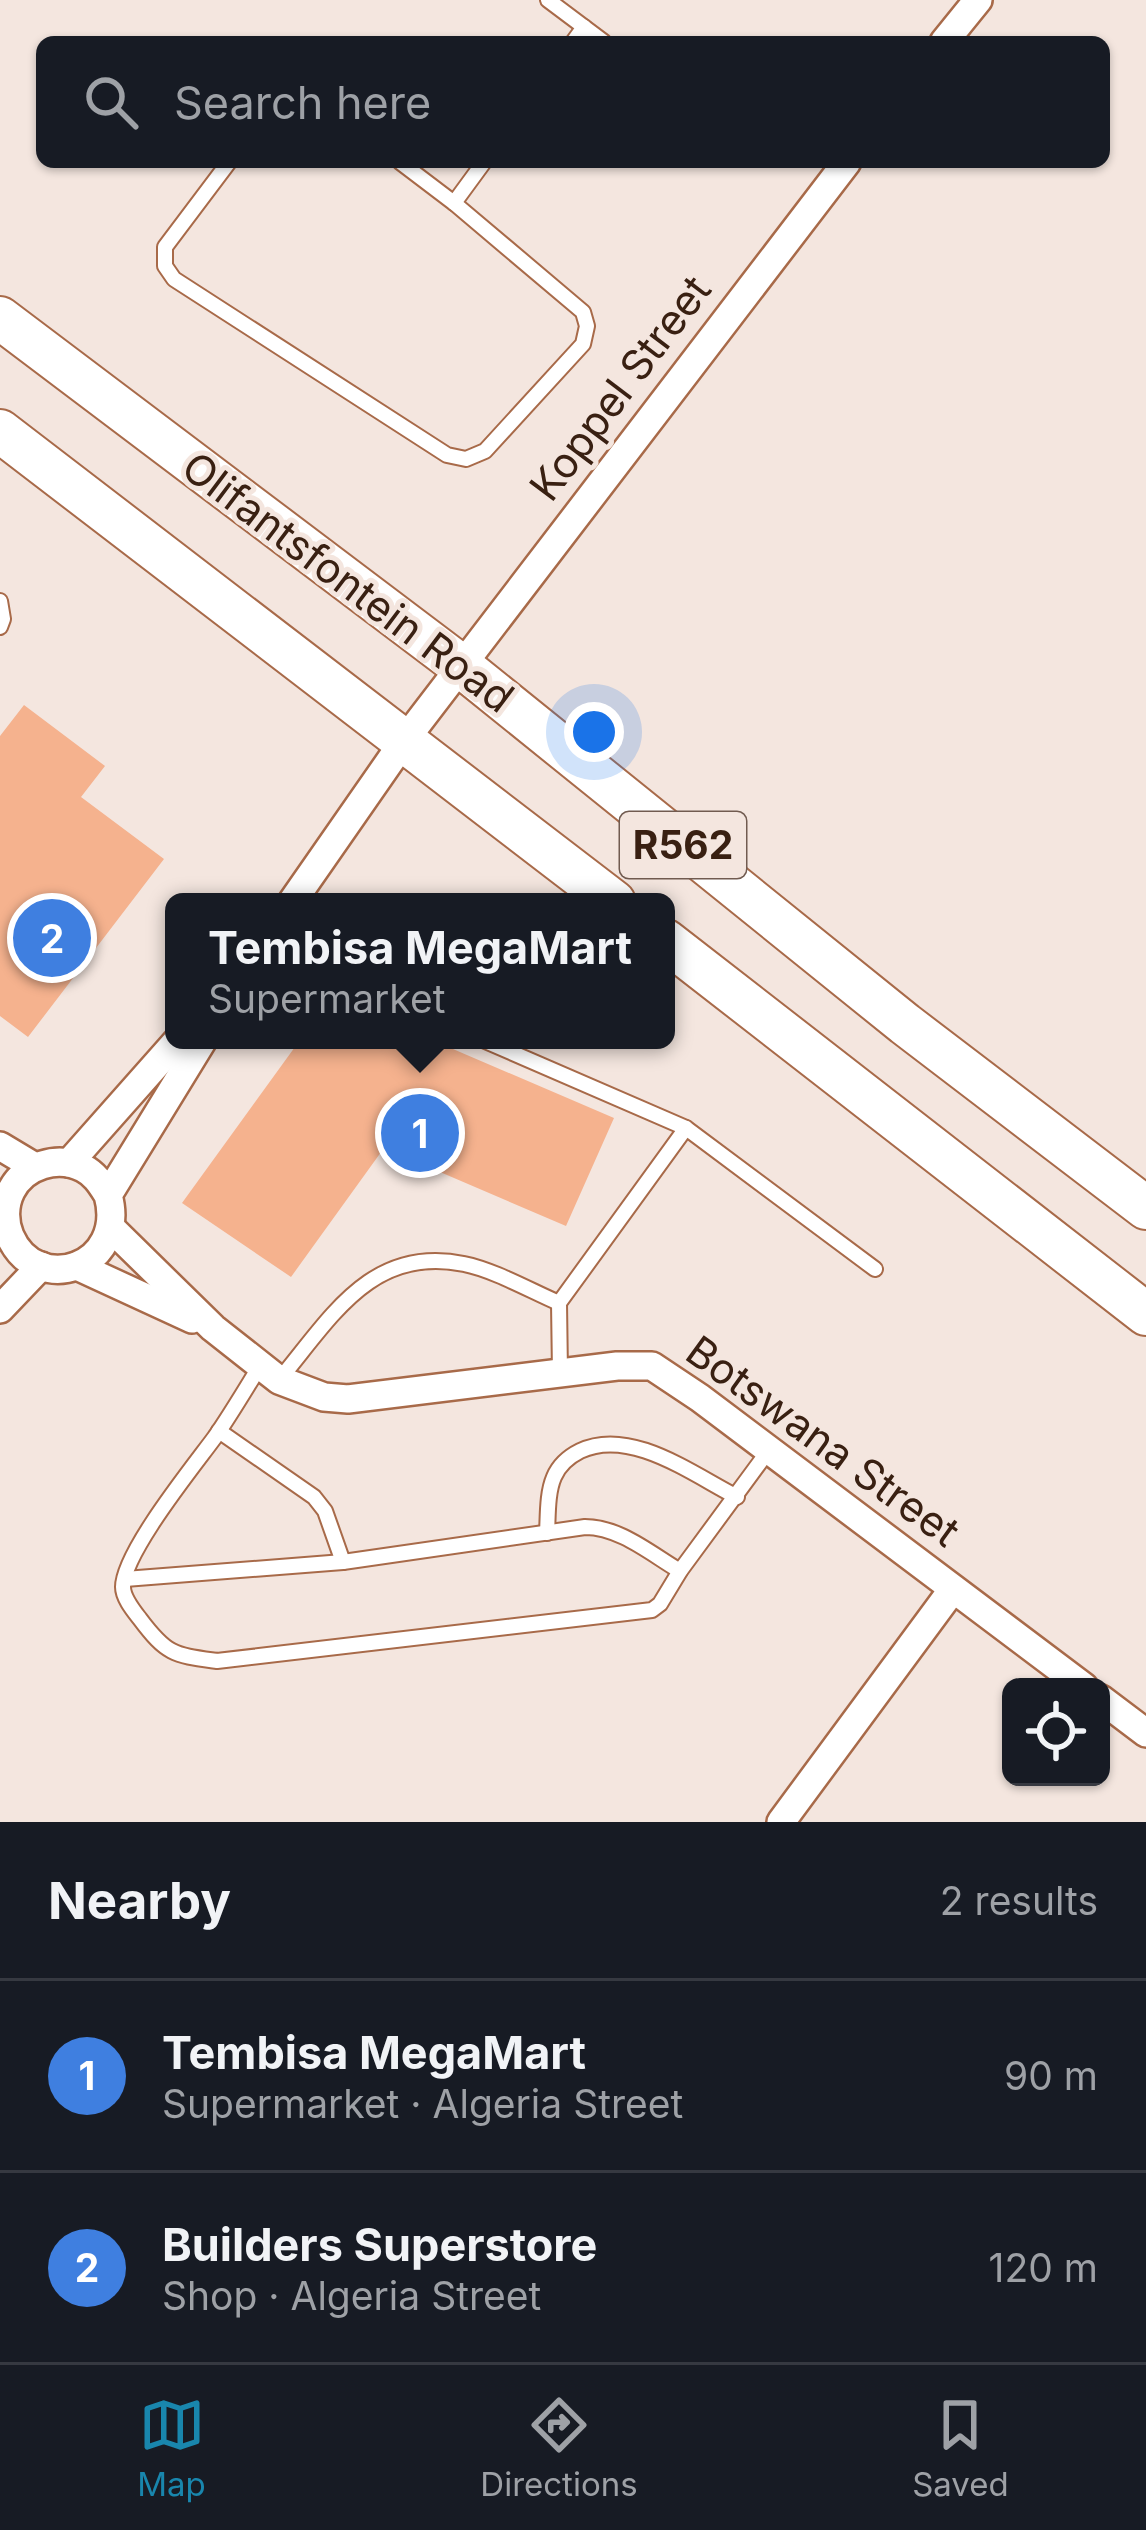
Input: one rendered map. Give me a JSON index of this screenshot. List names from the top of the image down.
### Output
{
  "streets": {
    "main road": ["Olifantsfontein Road", "R562"],
    "street": ["Koppel Street", "Botswana Street"]
  },
  "crossings": [
    ["Koppel Street", "Olifantsfontein Road"],
    ["Koppel Street", "R562"]
  ],
  "page": {
    "search": "Search here",
    "popup": ["Tembisa MegaMart", "Supermarket"],
    "pins": ["2", "1"],
    "heading": ["Nearby", "2 results"],
    "list": [
      {
        "mark": "1",
        "name": "Tembisa MegaMart",
        "note": "Supermarket · Algeria Street",
        "value": "90 m"
      },
      {
        "mark": "2",
        "name": "Builders Superstore",
        "note": "Shop · Algeria Street",
        "value": "120 m"
      }
    ],
    "nav": ["Map", "Directions", "Saved"]
  }
}
